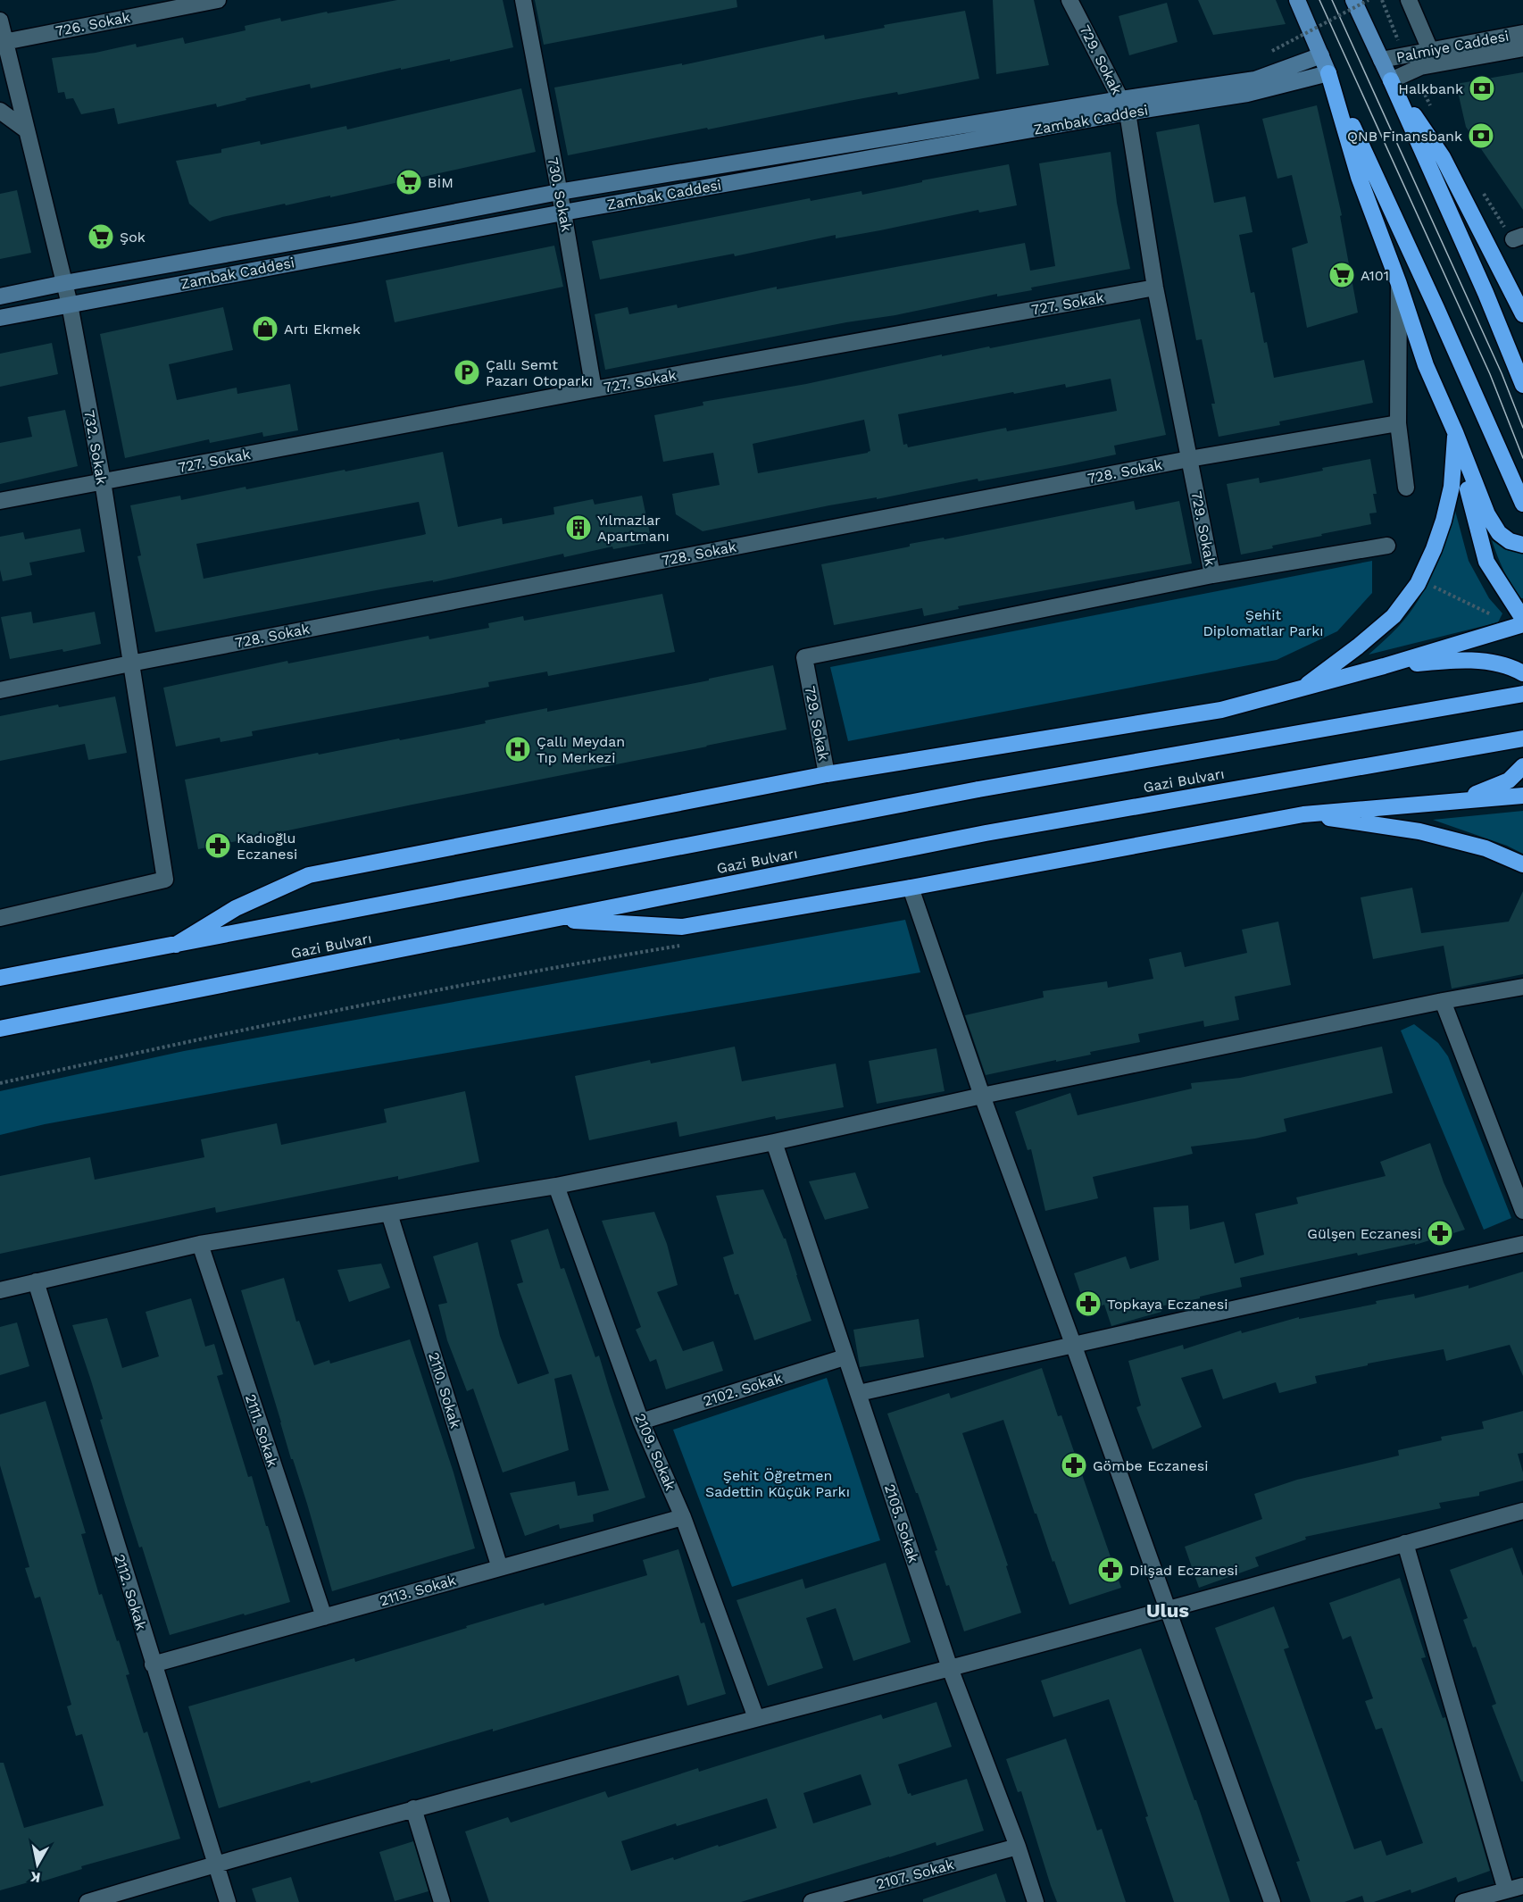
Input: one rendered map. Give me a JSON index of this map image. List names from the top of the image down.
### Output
{
  "streets": {
    "highway": ["Gazi Bulvarı"],
    "street": [
      "726. Sokak",
      "Palmiye Caddesi",
      "729. Sokak",
      "Zambak Caddesi",
      "730. Sokak",
      "727. Sokak",
      "732. Sokak",
      "728. Sokak",
      "2102. Sokak",
      "2110. Sokak",
      "2111. Sokak",
      "2109. Sokak",
      "2105. Sokak",
      "2113. Sokak",
      "2112. Sokak",
      "2107. Sokak"
    ]
  },
  "crossings": [
    ["726. Sokak", "732. Sokak"],
    ["729. Sokak", "Zambak Caddesi"],
    ["729. Sokak", "727. Sokak"],
    ["729. Sokak", "728. Sokak"],
    ["Zambak Caddesi", "730. Sokak"],
    ["Zambak Caddesi", "732. Sokak"],
    ["730. Sokak", "727. Sokak"],
    ["727. Sokak", "732. Sokak"],
    ["732. Sokak", "728. Sokak"],
    ["2102. Sokak", "2109. Sokak"],
    ["2102. Sokak", "2105. Sokak"],
    ["2110. Sokak", "2113. Sokak"],
    ["2111. Sokak", "2113. Sokak"],
    ["2109. Sokak", "2113. Sokak"],
    ["2105. Sokak", "2107. Sokak"],
    ["2113. Sokak", "2112. Sokak"]
  ],
  "districts": ["Ulus"],
  "parks": ["Şehit Diplomatlar Parkı", "Şehit Öğretmen Sadettin Küçük Parkı"],
  "places": {
    "bank": ["Halkbank", "QNB Finansbank"],
    "supermarket": ["BİM", "Şok", "A101"],
    "shop": ["Artı Ekmek"],
    "parking": ["Çallı Semt Pazarı Otoparkı"],
    "building": ["Yılmazlar Apartmanı"],
    "hospital": ["Çallı Meydan Tıp Merkezi"],
    "pharmacy": [
      "Kadıoğlu Eczanesi",
      "Gülşen Eczanesi",
      "Topkaya Eczanesi",
      "Gömbe Eczanesi",
      "Dilşad Eczanesi"
    ]
  },
  "north": "bottom"
}
